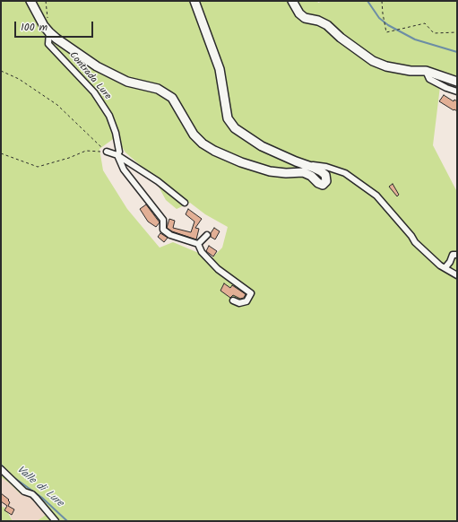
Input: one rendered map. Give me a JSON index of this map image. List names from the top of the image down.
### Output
{
  "streets": {
    "street": ["Contrada Lure"]
  },
  "water": ["Valle di Lure"],
  "scale_bar": "100 m"
}
